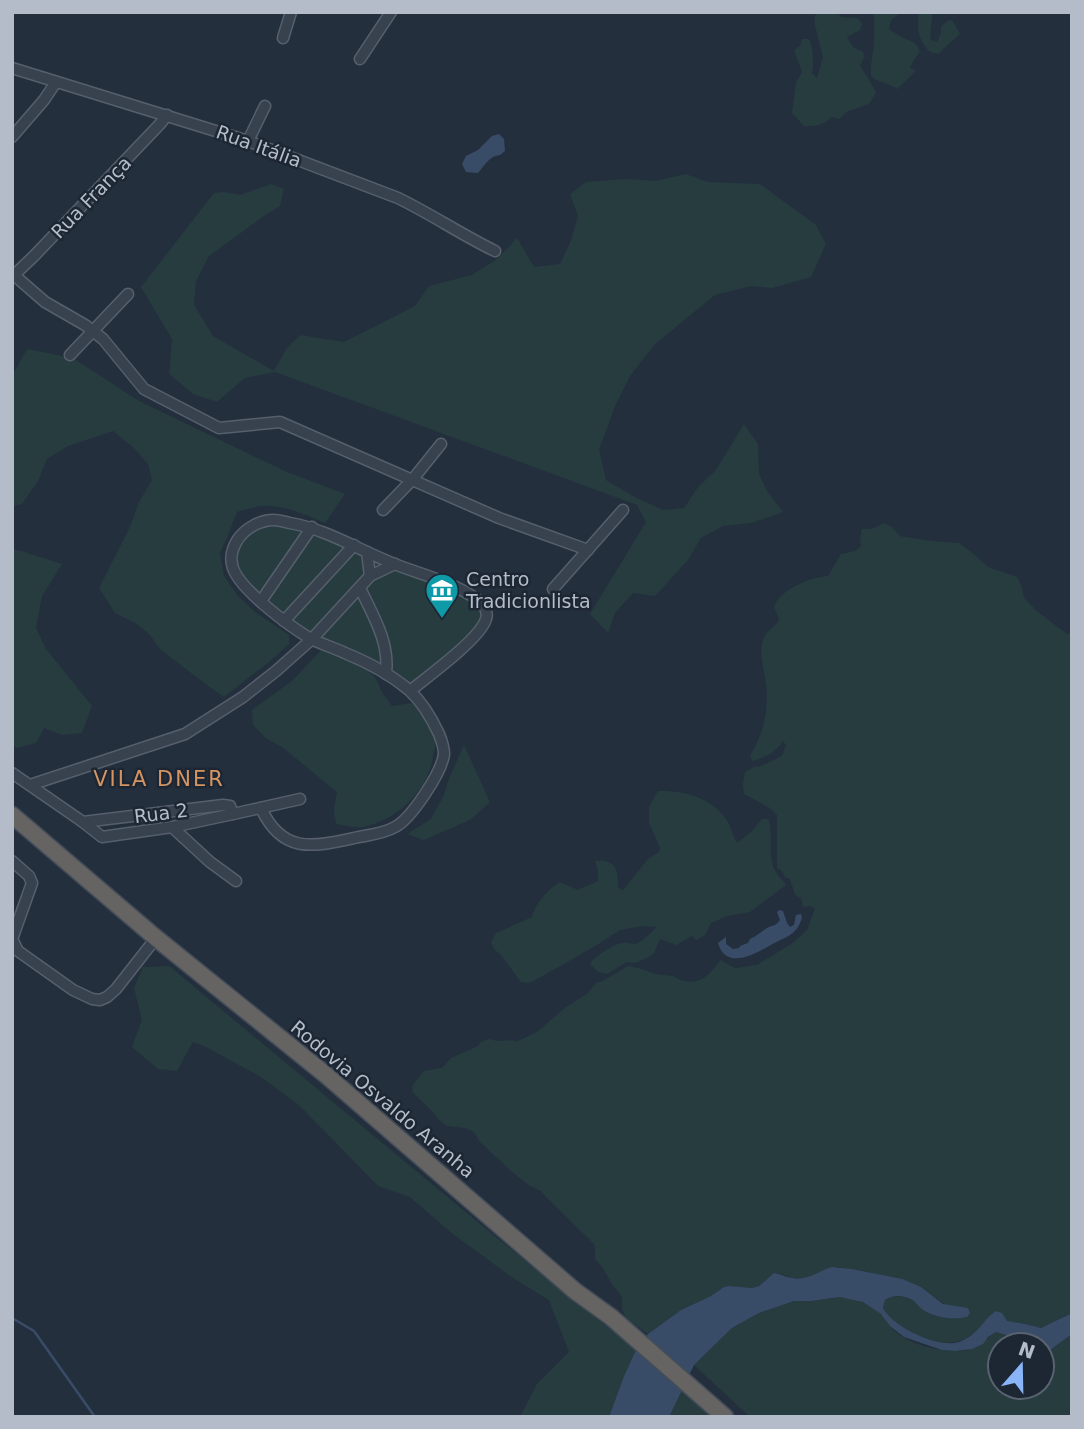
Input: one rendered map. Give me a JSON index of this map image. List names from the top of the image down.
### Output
{
  "streets": {
    "highway": ["Rodovia Osvaldo Aranha"],
    "street": ["Rua Itália", "Rua França", "Rua 2"]
  },
  "crossings": [
    ["Rua Itália", "Rua França"]
  ],
  "districts": ["VILA DNER"],
  "places": {
    "museum": ["Centro Tradicionlista"]
  },
  "north": "top"
}
